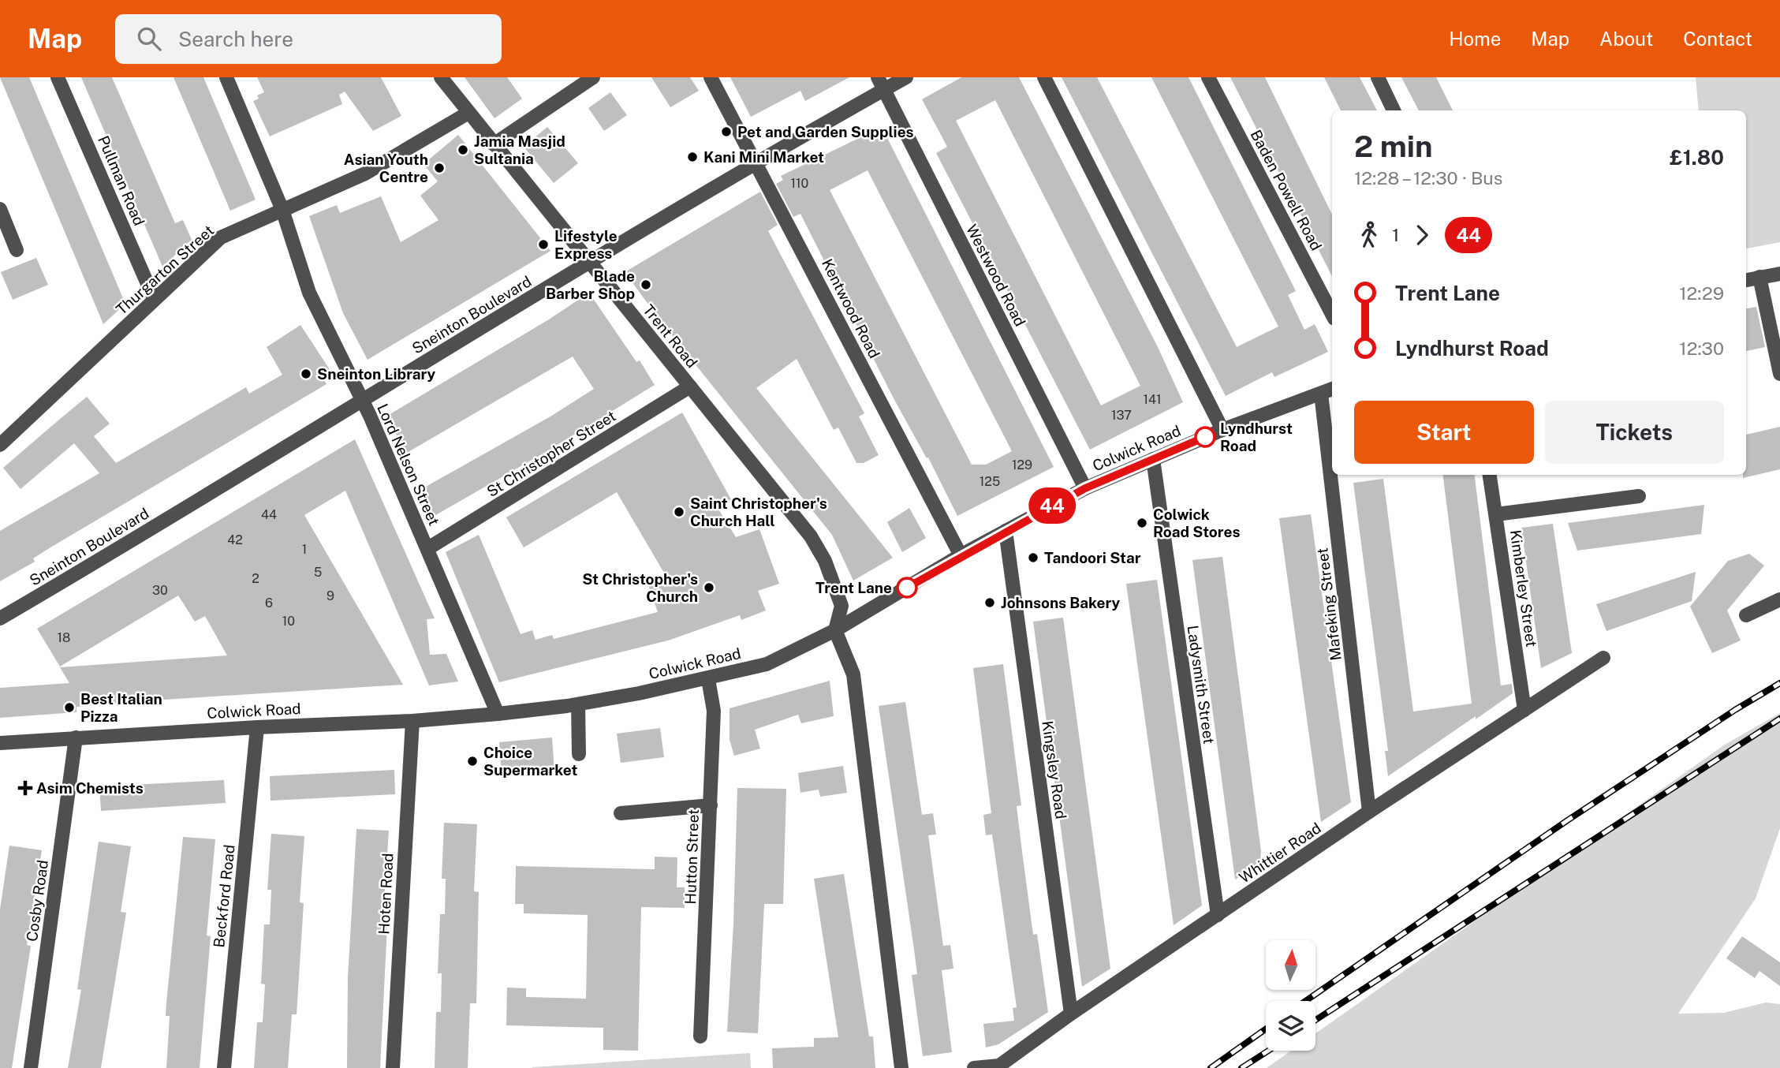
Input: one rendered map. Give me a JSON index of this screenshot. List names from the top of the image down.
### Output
{
  "streets": {
    "street": [
      "Pullman Road",
      "Baden Powell Road",
      "Thurgarton Street",
      "Westwood Road",
      "Kentwood Road",
      "Sneinton Boulevard",
      "Trent Road",
      "Colwick Road",
      "St Christopher Street",
      "Lord Nelson Street",
      "Kimberley Street",
      "Mafeking Street",
      "Ladysmith Street",
      "Kingsley Road",
      "Whittier Road",
      "Hutton Street",
      "Hoten Road",
      "Beckford Road",
      "Cosby Road"
    ]
  },
  "crossings": [
    ["Pullman Road", "Thurgarton Street"],
    ["Thurgarton Street", "Trent Road"],
    ["Thurgarton Street", "Lord Nelson Street"],
    ["Westwood Road", "Sneinton Boulevard"],
    ["Westwood Road", "Colwick Road"],
    ["Kentwood Road", "Sneinton Boulevard"],
    ["Kentwood Road", "Colwick Road"],
    ["Sneinton Boulevard", "Trent Road"],
    ["Sneinton Boulevard", "Lord Nelson Street"],
    ["Trent Road", "Colwick Road"],
    ["Trent Road", "St Christopher Street"],
    ["Colwick Road", "Lord Nelson Street"],
    ["Colwick Road", "Mafeking Street"],
    ["Colwick Road", "Ladysmith Street"],
    ["Colwick Road", "Kingsley Road"],
    ["Colwick Road", "Hutton Street"],
    ["Colwick Road", "Hoten Road"],
    ["Colwick Road", "Beckford Road"],
    ["Colwick Road", "Cosby Road"],
    ["St Christopher Street", "Lord Nelson Street"],
    ["Kimberley Street", "Whittier Road"],
    ["Mafeking Street", "Whittier Road"],
    ["Ladysmith Street", "Whittier Road"],
    ["Kingsley Road", "Whittier Road"]
  ],
  "places": {
    "other": [
      "Pet and Garden Supplies",
      "Jamia Masjid Sultania",
      "Kani Mini Market",
      "Asian Youth Centre",
      "Lifestyle Express",
      "Blade Barber Shop",
      "Sneinton Library",
      "Lyndhurst Road",
      "Saint Christopher's Church Hall",
      "Colwick Road Stores",
      "Tandoori Star",
      "St Christopher's Church",
      "Trent Lane",
      "Johnsons Bakery",
      "Best Italian Pizza",
      "Choice Supermarket"
    ],
    "health": ["Asim Chemists"]
  },
  "lines": ["bus line 44"],
  "house_numbers": [
    "110",
    "141",
    "137",
    "129",
    "125",
    "44",
    "42",
    "1",
    "5",
    "2",
    "30",
    "9",
    "6",
    "10",
    "18"
  ],
  "north": "top",
  "page": {
    "header": "Map",
    "search": "Search here",
    "nav": [
      "Home",
      "Map",
      "About",
      "Contact"
    ],
    "on_map": "44",
    "heading": ["2 min", "12:28 – 12:30 · Bus", "£1.80"],
    "legs": ["1", "44"],
    "list": [
      {
        "name": "Trent Lane",
        "value": "12:29"
      },
      {
        "name": "Lyndhurst Road",
        "value": "12:30"
      }
    ],
    "buttons": ["Start", "Tickets"]
  }
}
